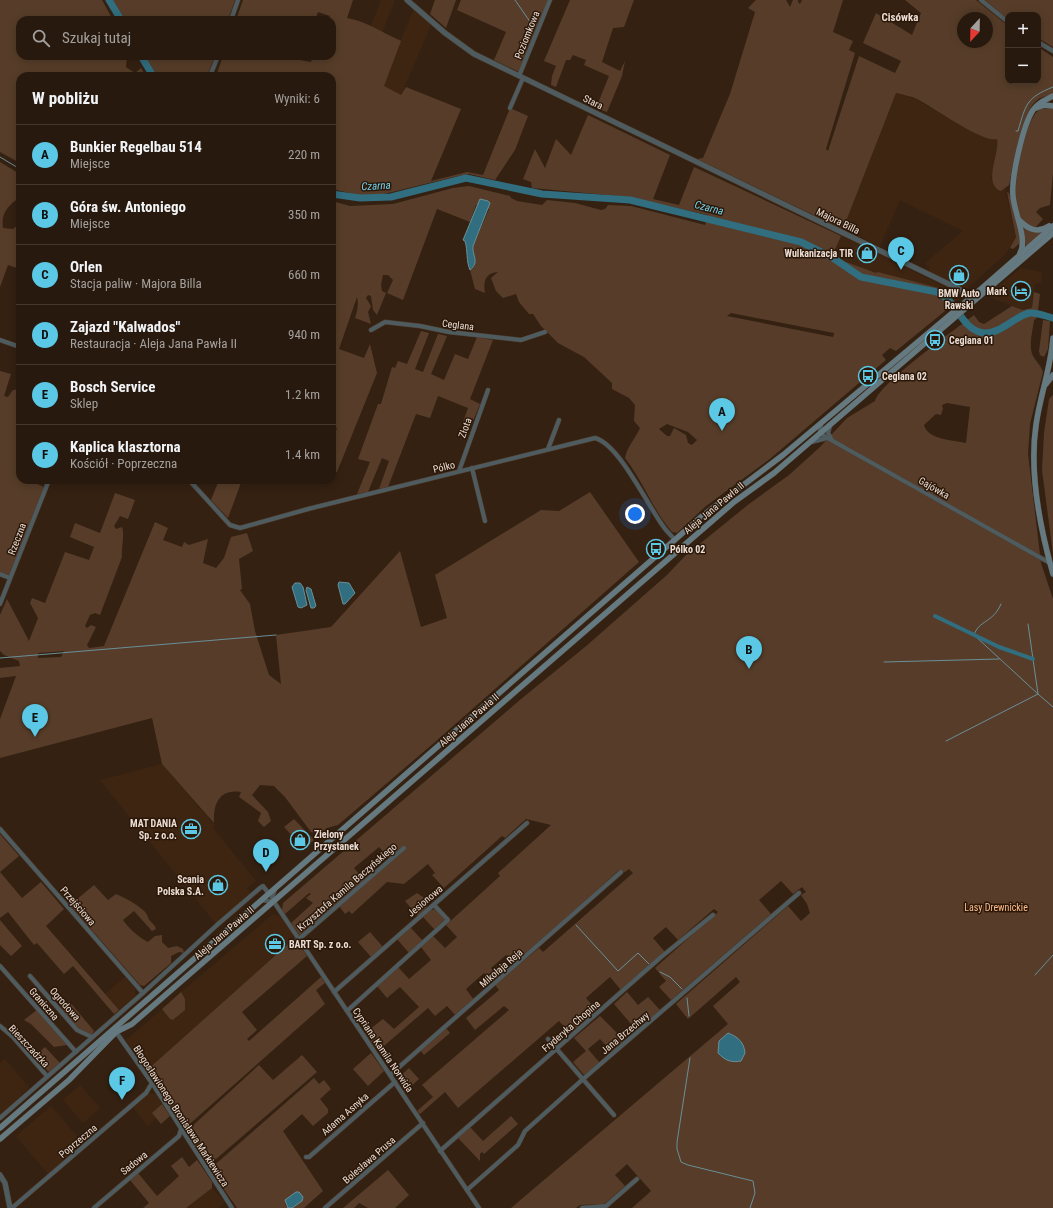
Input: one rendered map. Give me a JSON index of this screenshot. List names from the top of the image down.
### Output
{
  "streets": {
    "main road": ["Aleja Jana Pawła II"],
    "street": [
      "Poziomkowa",
      "Stara",
      "Majora Billa",
      "Ceglana",
      "Złota",
      "Pólko",
      "Gajówka",
      "Rzeczna",
      "Krzysztofa Kamila Baczyńskiego",
      "Jesionowa",
      "Przejściowa",
      "Mikołaja Reja",
      "Graniczna",
      "Ogrodowa",
      "Fryderyka Chopina",
      "Jana Brzechwy",
      "Bieszczadzka",
      "Cypriana Kamila Norwida",
      "Adama Asnyka",
      "Błogosławionego Bronisława Markiewicza",
      "Poprzeczna",
      "Bolesława Prusa",
      "Sadowa"
    ]
  },
  "crossings": [
    ["Poziomkowa", "Stara"],
    ["Stara", "Majora Billa"],
    ["Złota", "Pólko"],
    ["Pólko", "Aleja Jana Pawła II"],
    ["Gajówka", "Aleja Jana Pawła II"],
    ["Aleja Jana Pawła II", "Cypriana Kamila Norwida"],
    ["Aleja Jana Pawła II", "Błogosławionego Bronisława Markiewicza"],
    ["Krzysztofa Kamila Baczyńskiego", "Cypriana Kamila Norwida"],
    ["Jesionowa", "Cypriana Kamila Norwida"],
    ["Mikołaja Reja", "Cypriana Kamila Norwida"],
    ["Fryderyka Chopina", "Cypriana Kamila Norwida"],
    ["Jana Brzechwy", "Cypriana Kamila Norwida"],
    ["Cypriana Kamila Norwida", "Adama Asnyka"],
    ["Cypriana Kamila Norwida", "Bolesława Prusa"],
    ["Błogosławionego Bronisława Markiewicza", "Poprzeczna"],
    ["Błogosławionego Bronisława Markiewicza", "Sadowa"]
  ],
  "districts": ["Cisówka"],
  "water": ["Czarna"],
  "parks": ["Lasy Drewnickie"],
  "places": {
    "shop": [
      "Wulkanizacja TIR",
      "BMW Auto Rawski",
      "Zielony Przystanek",
      "Scania Polska S.A."
    ],
    "hotel": ["Mark"],
    "bus stop": ["Ceglana 01", "Ceglana 02", "Pólko 02"],
    "office": ["MAT DANIA Sp. z o.o.", "BART Sp. z o.o."]
  },
  "north": "bottom",
  "page": {
    "map_buttons": ["+", "−"],
    "search": "Szukaj tutaj",
    "heading": ["W pobliżu", "Wyniki: 6"],
    "list": [
      {
        "mark": "A",
        "name": "Bunkier Regelbau 514",
        "note": "Miejsce",
        "value": "220 m"
      },
      {
        "mark": "B",
        "name": "Góra św. Antoniego",
        "note": "Miejsce",
        "value": "350 m"
      },
      {
        "mark": "C",
        "name": "Orlen",
        "note": "Stacja paliw · Majora Billa",
        "value": "660 m"
      },
      {
        "mark": "D",
        "name": "Zajazd \"Kalwados\"",
        "note": "Restauracja · Aleja Jana Pawła II",
        "value": "940 m"
      },
      {
        "mark": "E",
        "name": "Bosch Service",
        "note": "Sklep",
        "value": "1.2 km"
      },
      {
        "mark": "F",
        "name": "Kaplica klasztorna",
        "note": "Kościół · Poprzeczna",
        "value": "1.4 km"
      }
    ],
    "pins": [
      "C",
      "A",
      "B",
      "E",
      "D",
      "F"
    ]
  }
}
